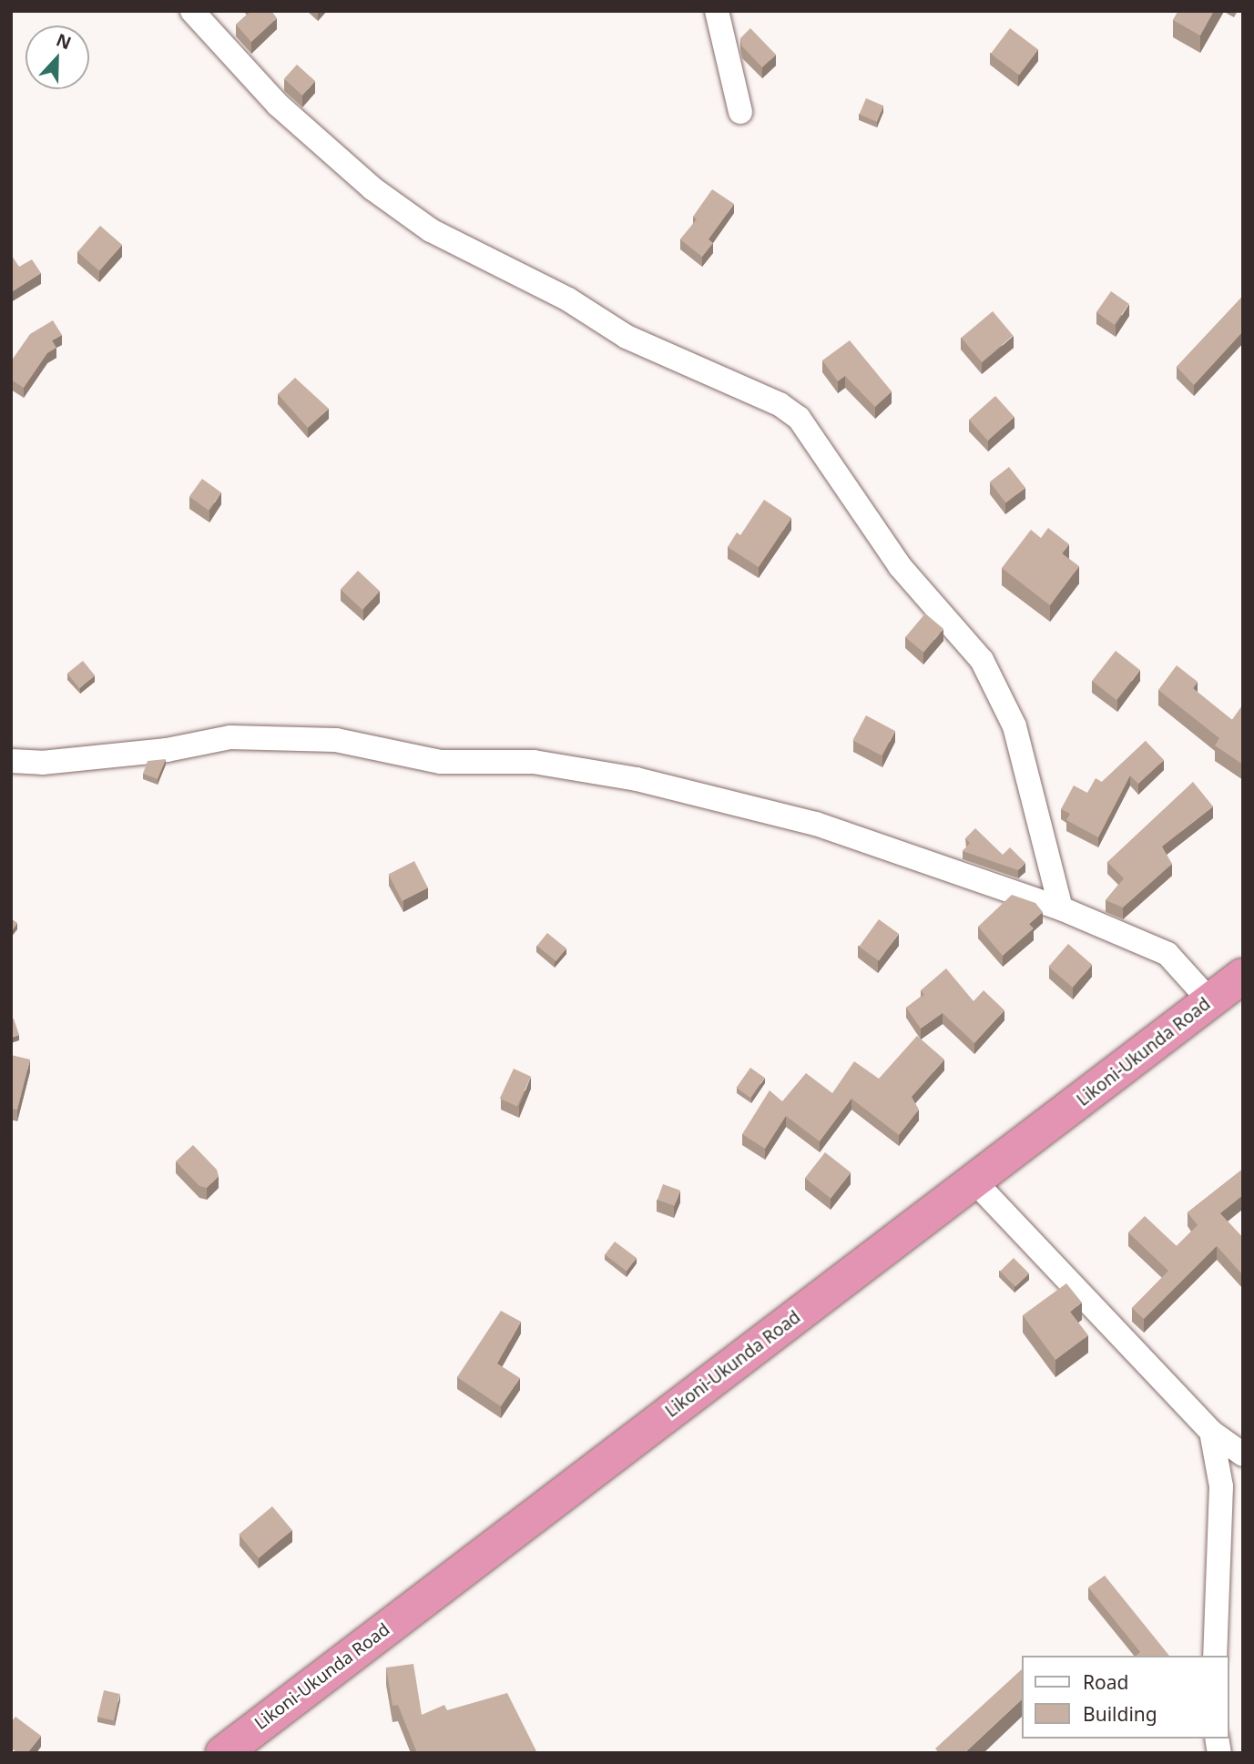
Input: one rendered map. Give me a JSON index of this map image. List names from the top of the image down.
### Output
{
  "streets": {
    "highway": ["Likoni-Ukunda Road"]
  },
  "legend": ["Road", "Building"],
  "north": "top"
}
